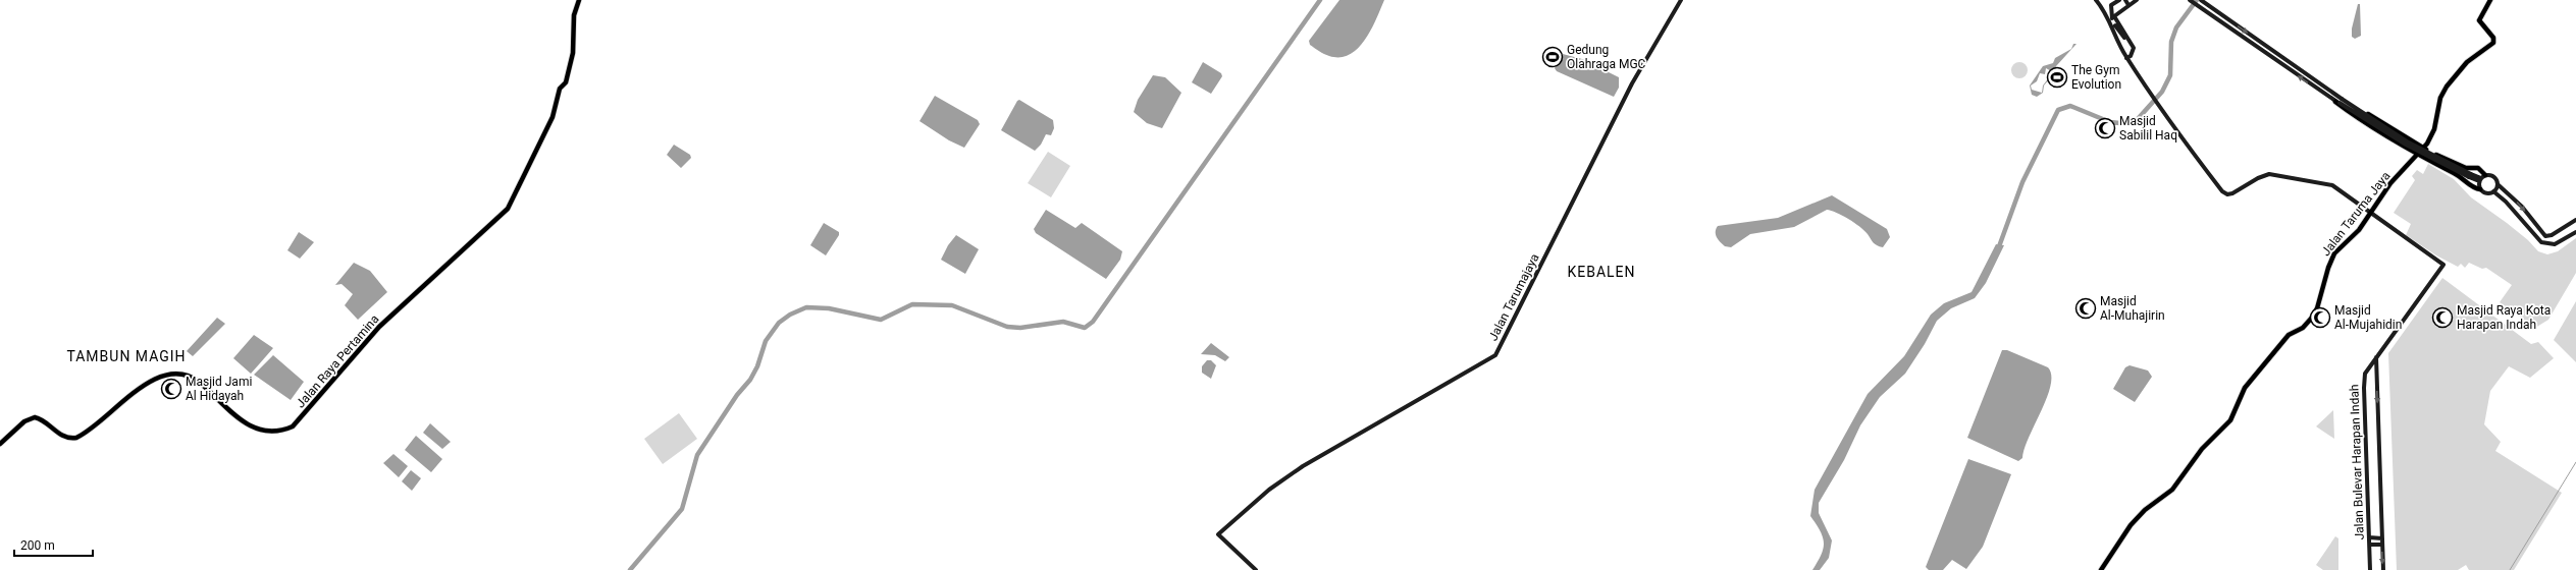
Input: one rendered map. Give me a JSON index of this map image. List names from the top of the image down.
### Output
{
  "streets": {
    "main road": ["Jalan Taruma Jaya", "Jalan Raya Pertamina"],
    "street": ["Jalan Tarumajaya", "Jalan Bulevar Harapan Indah"]
  },
  "crossings": [
    ["Jalan Taruma Jaya", "Jalan Bulevar Harapan Indah"]
  ],
  "districts": ["KEBALEN", "TAMBUN MAGIH"],
  "places": {
    "sports": ["Gedung Olahraga MGC", "The Gym Evolution"],
    "mosque": [
      "Masjid Sabilil Haq",
      "Masjid Al-Muhajirin",
      "Masjid Al-Mujahidin",
      "Masjid Raya Kota Harapan Indah",
      "Masjid Jami Al Hidayah"
    ]
  },
  "scale_bar": "200 m"
}
